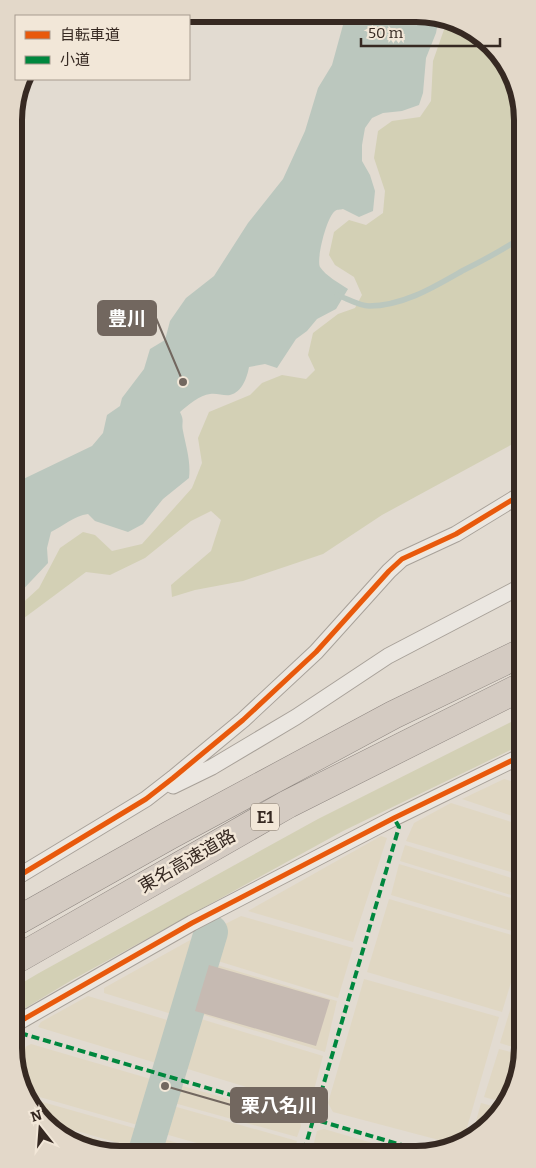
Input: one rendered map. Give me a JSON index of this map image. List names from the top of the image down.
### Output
{
  "streets": {
    "highway": ["E1", "東名高速道路"]
  },
  "places": ["豊川", "栗八名川"],
  "legend": ["自転車道", "小道"],
  "scale_bar": "50 m",
  "north": "top"
}
